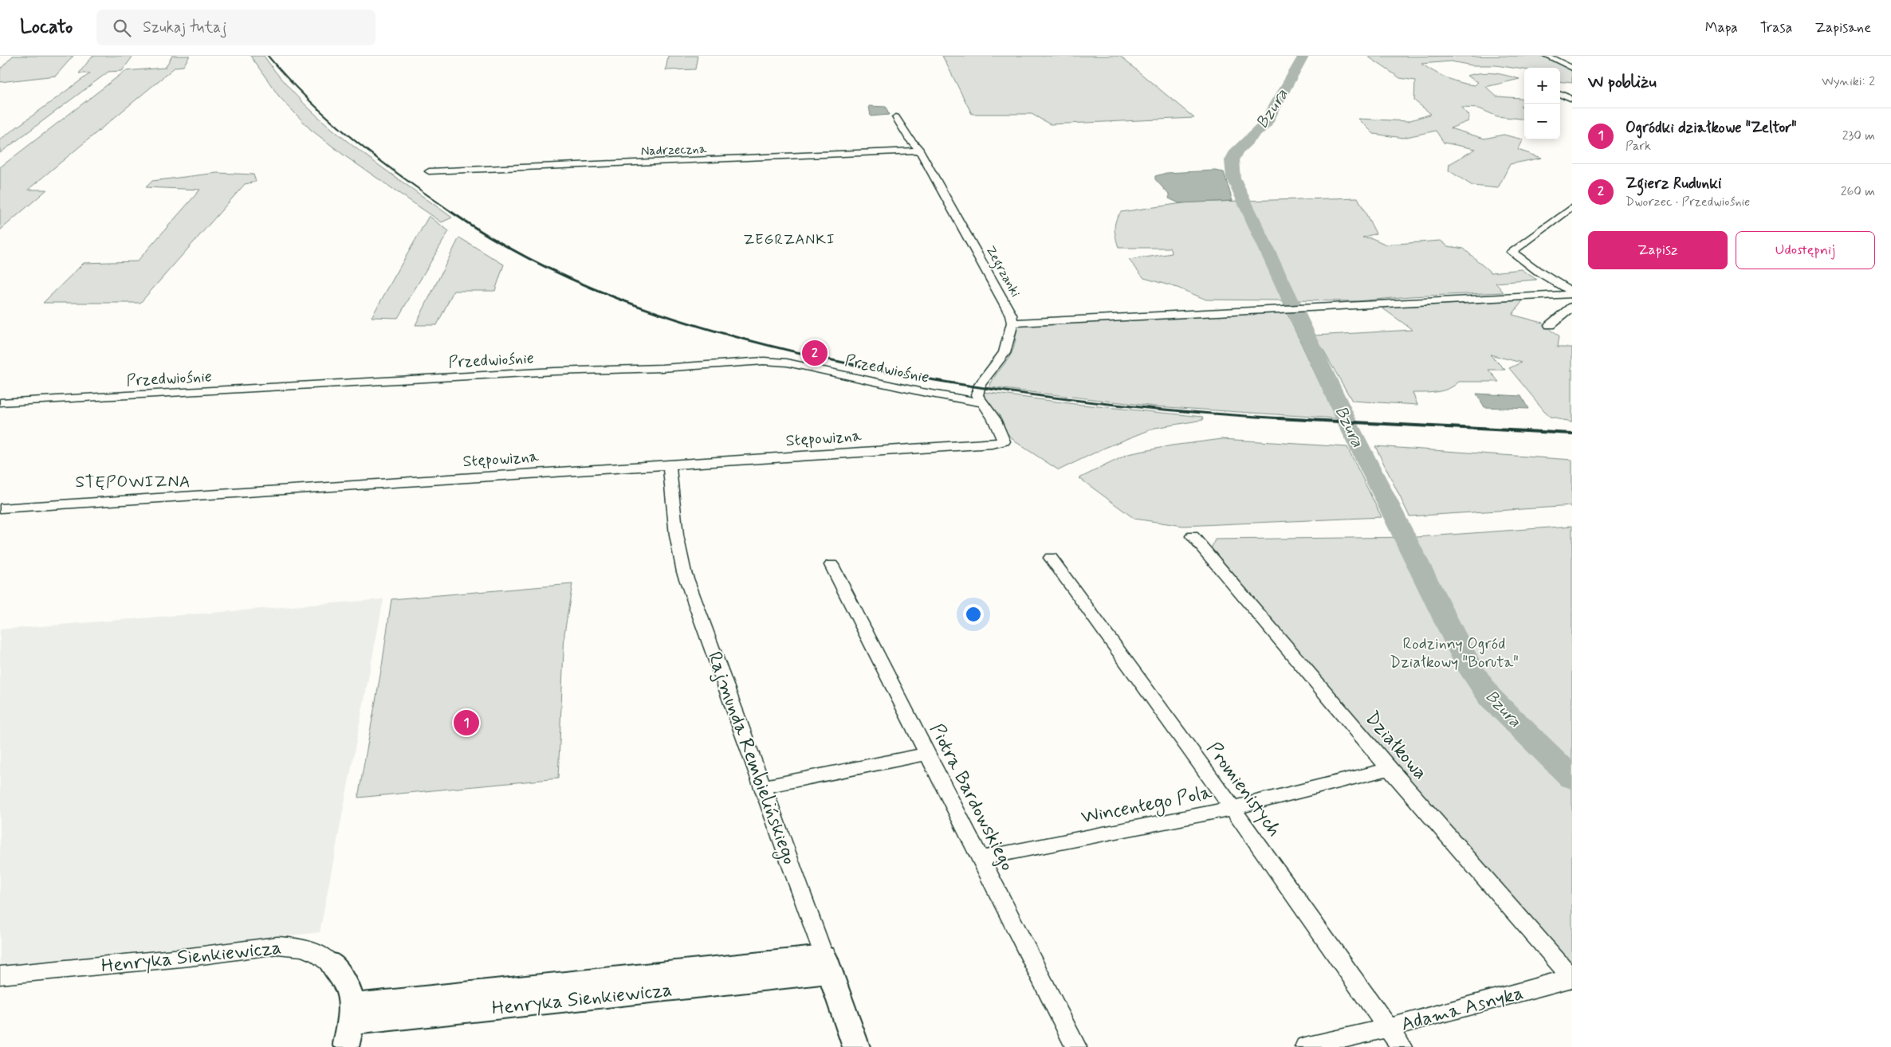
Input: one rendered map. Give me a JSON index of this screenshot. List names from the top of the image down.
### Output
{
  "streets": {
    "street": [
      "Nadrzeczna",
      "Zegrzanki",
      "Przedwiośnie",
      "Stępowizna",
      "Działkowa",
      "Rajmunda Rembielińskiego",
      "Promienistych",
      "Piotra Bardowskiego",
      "Wincentego Pola",
      "Henryka Sienkiewicza",
      "Adama Asnyka"
    ]
  },
  "crossings": [
    ["Nadrzeczna", "Zegrzanki"],
    ["Zegrzanki", "Przedwiośnie"],
    ["Zegrzanki", "Stępowizna"],
    ["Przedwiośnie", "Stępowizna"],
    ["Stępowizna", "Rajmunda Rembielińskiego"],
    ["Działkowa", "Wincentego Pola"],
    ["Działkowa", "Adama Asnyka"],
    ["Rajmunda Rembielińskiego", "Henryka Sienkiewicza"],
    ["Promienistych", "Wincentego Pola"],
    ["Promienistych", "Adama Asnyka"],
    ["Piotra Bardowskiego", "Wincentego Pola"]
  ],
  "districts": ["ZEGRZANKI", "STĘPOWIZNA"],
  "water": ["Bzura"],
  "parks": ["Rodzinny Ogród Działkowy \"Boruta\""],
  "page": {
    "header": "Locato",
    "search": "Szukaj tutaj",
    "nav": ["Mapa", "Trasa", "Zapisane"],
    "heading": ["W pobliżu", "Wyniki: 2"],
    "map_buttons": ["+", "−"],
    "list": [
      {
        "mark": "1",
        "name": "Ogródki działkowe \"Zeltor\"",
        "note": "Park",
        "value": "230 m"
      },
      {
        "mark": "2",
        "name": "Zgierz Rudunki",
        "note": "Dworzec · Przedwiośnie",
        "value": "260 m"
      }
    ],
    "buttons": ["Zapisz", "Udostępnij"],
    "pins": ["2", "1"]
  }
}
